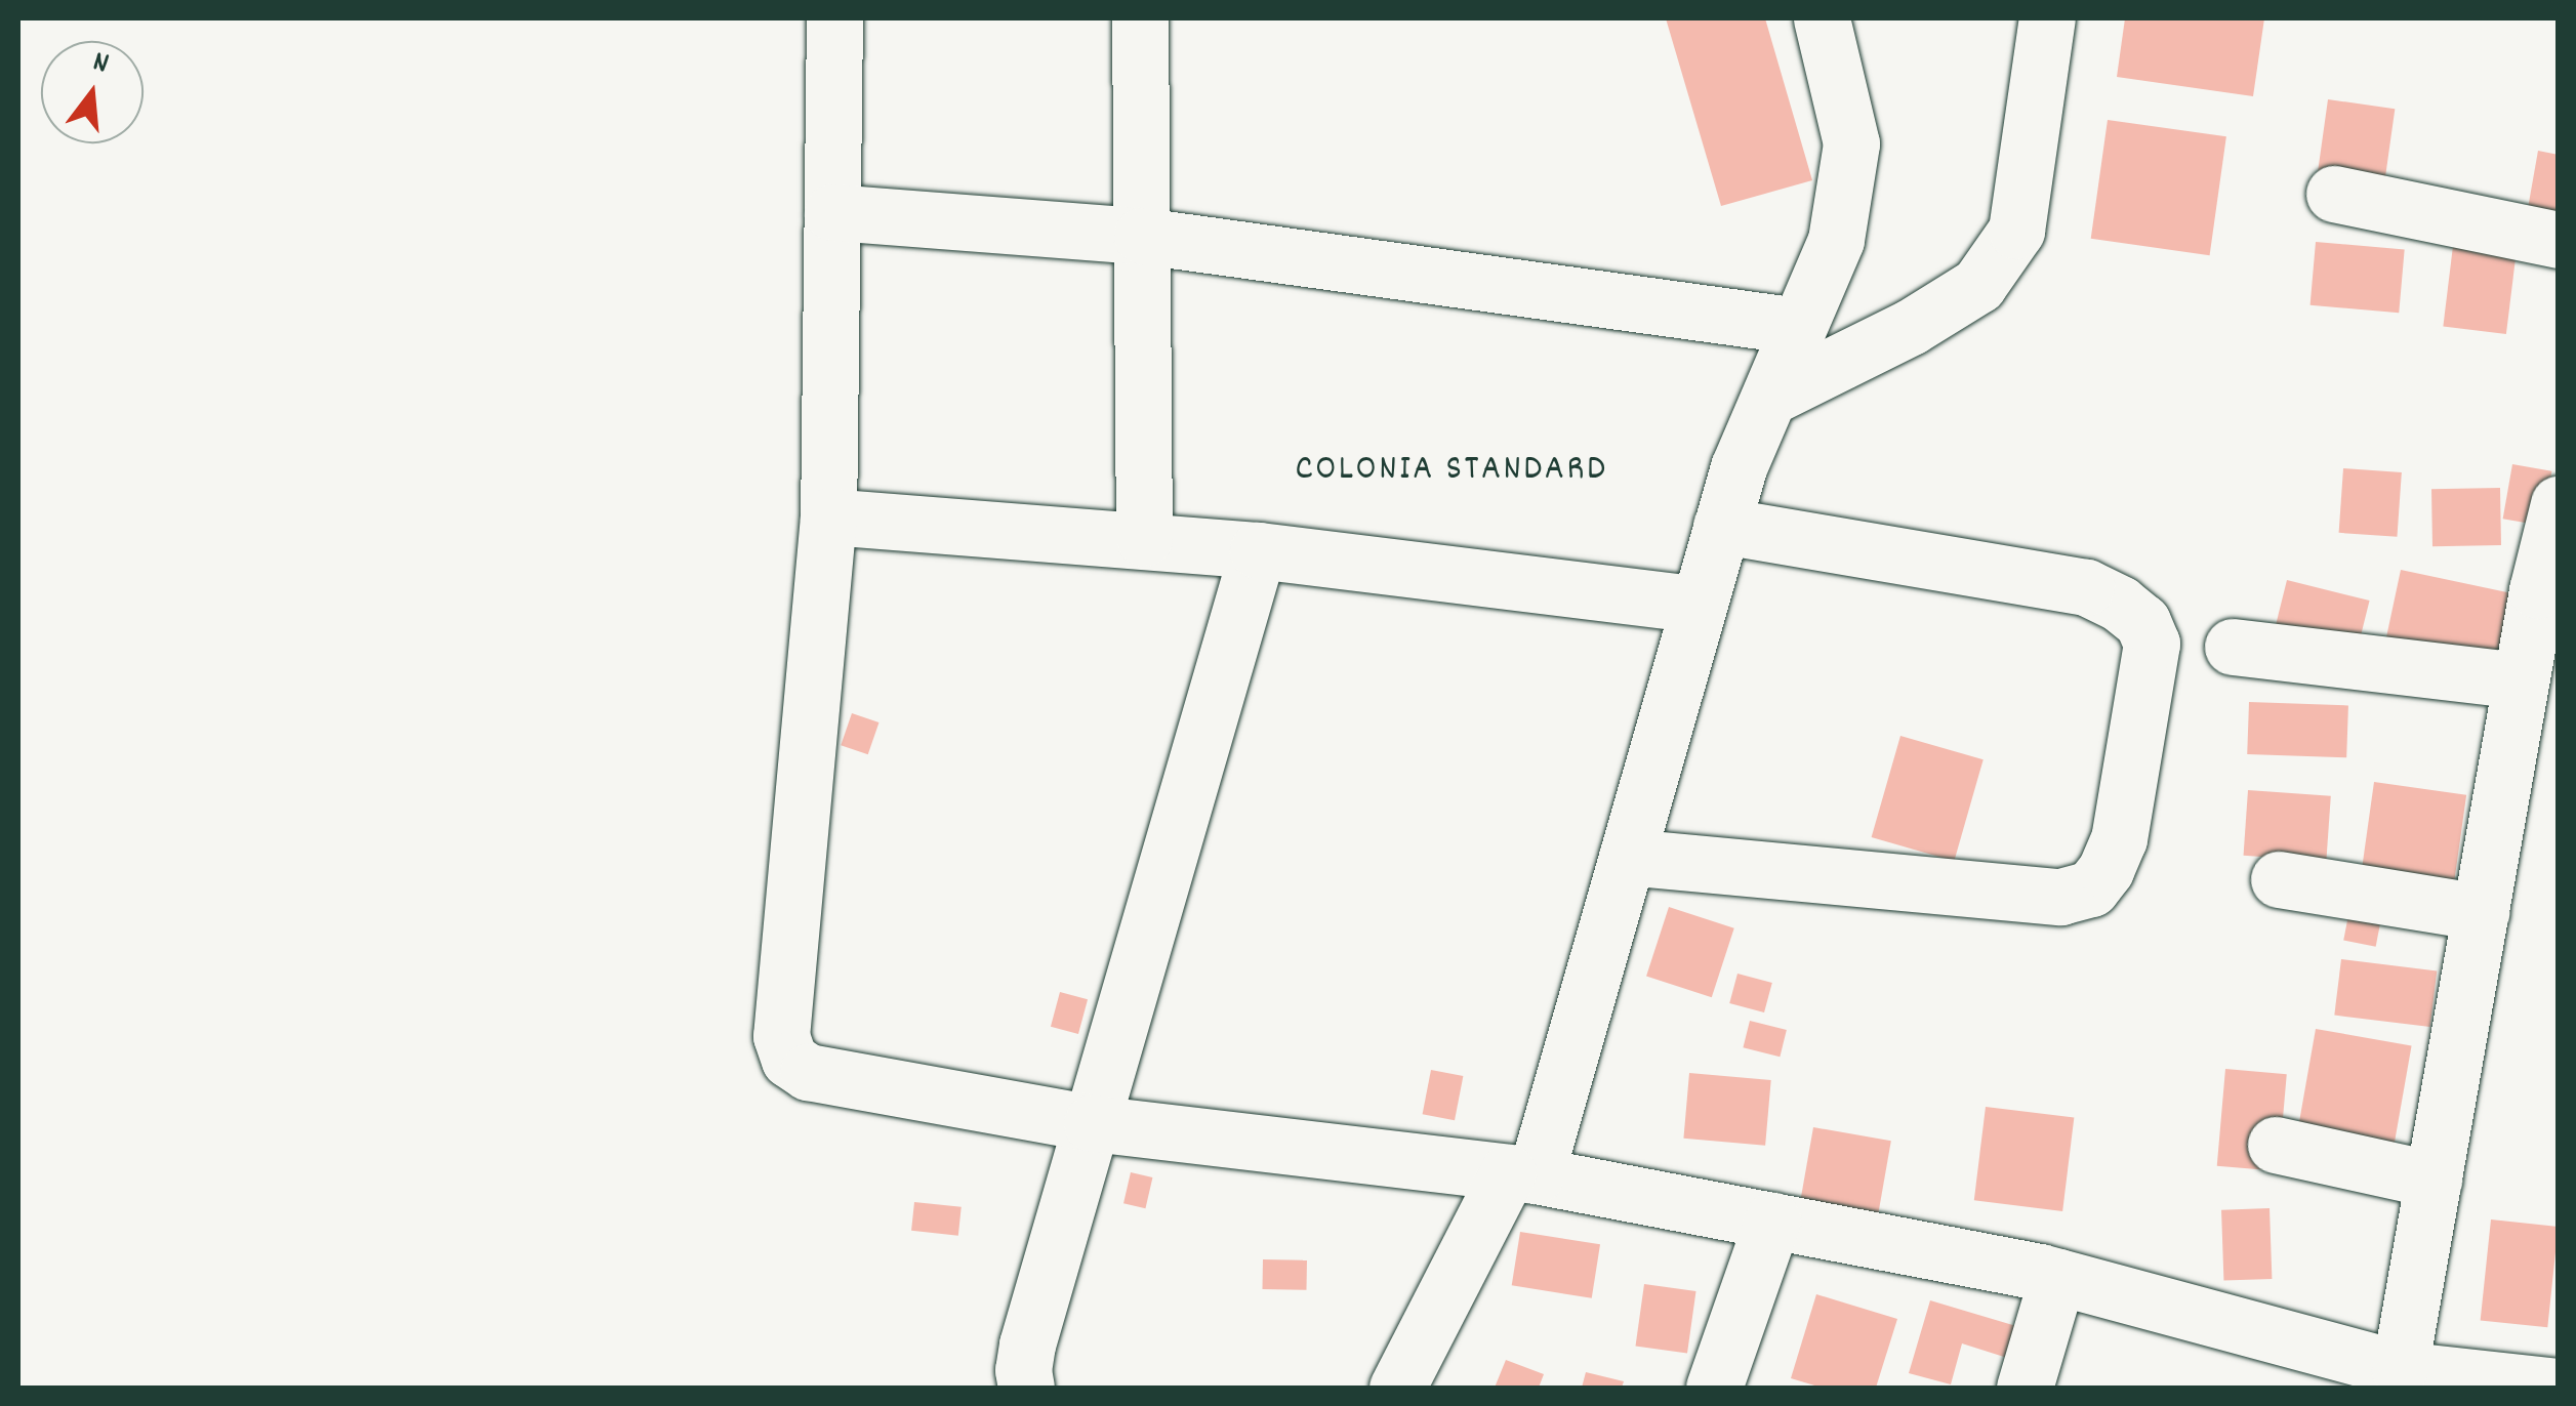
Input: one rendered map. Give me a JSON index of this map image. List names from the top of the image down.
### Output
{
  "districts": ["COLONIA STANDARD"],
  "north": "top"
}
